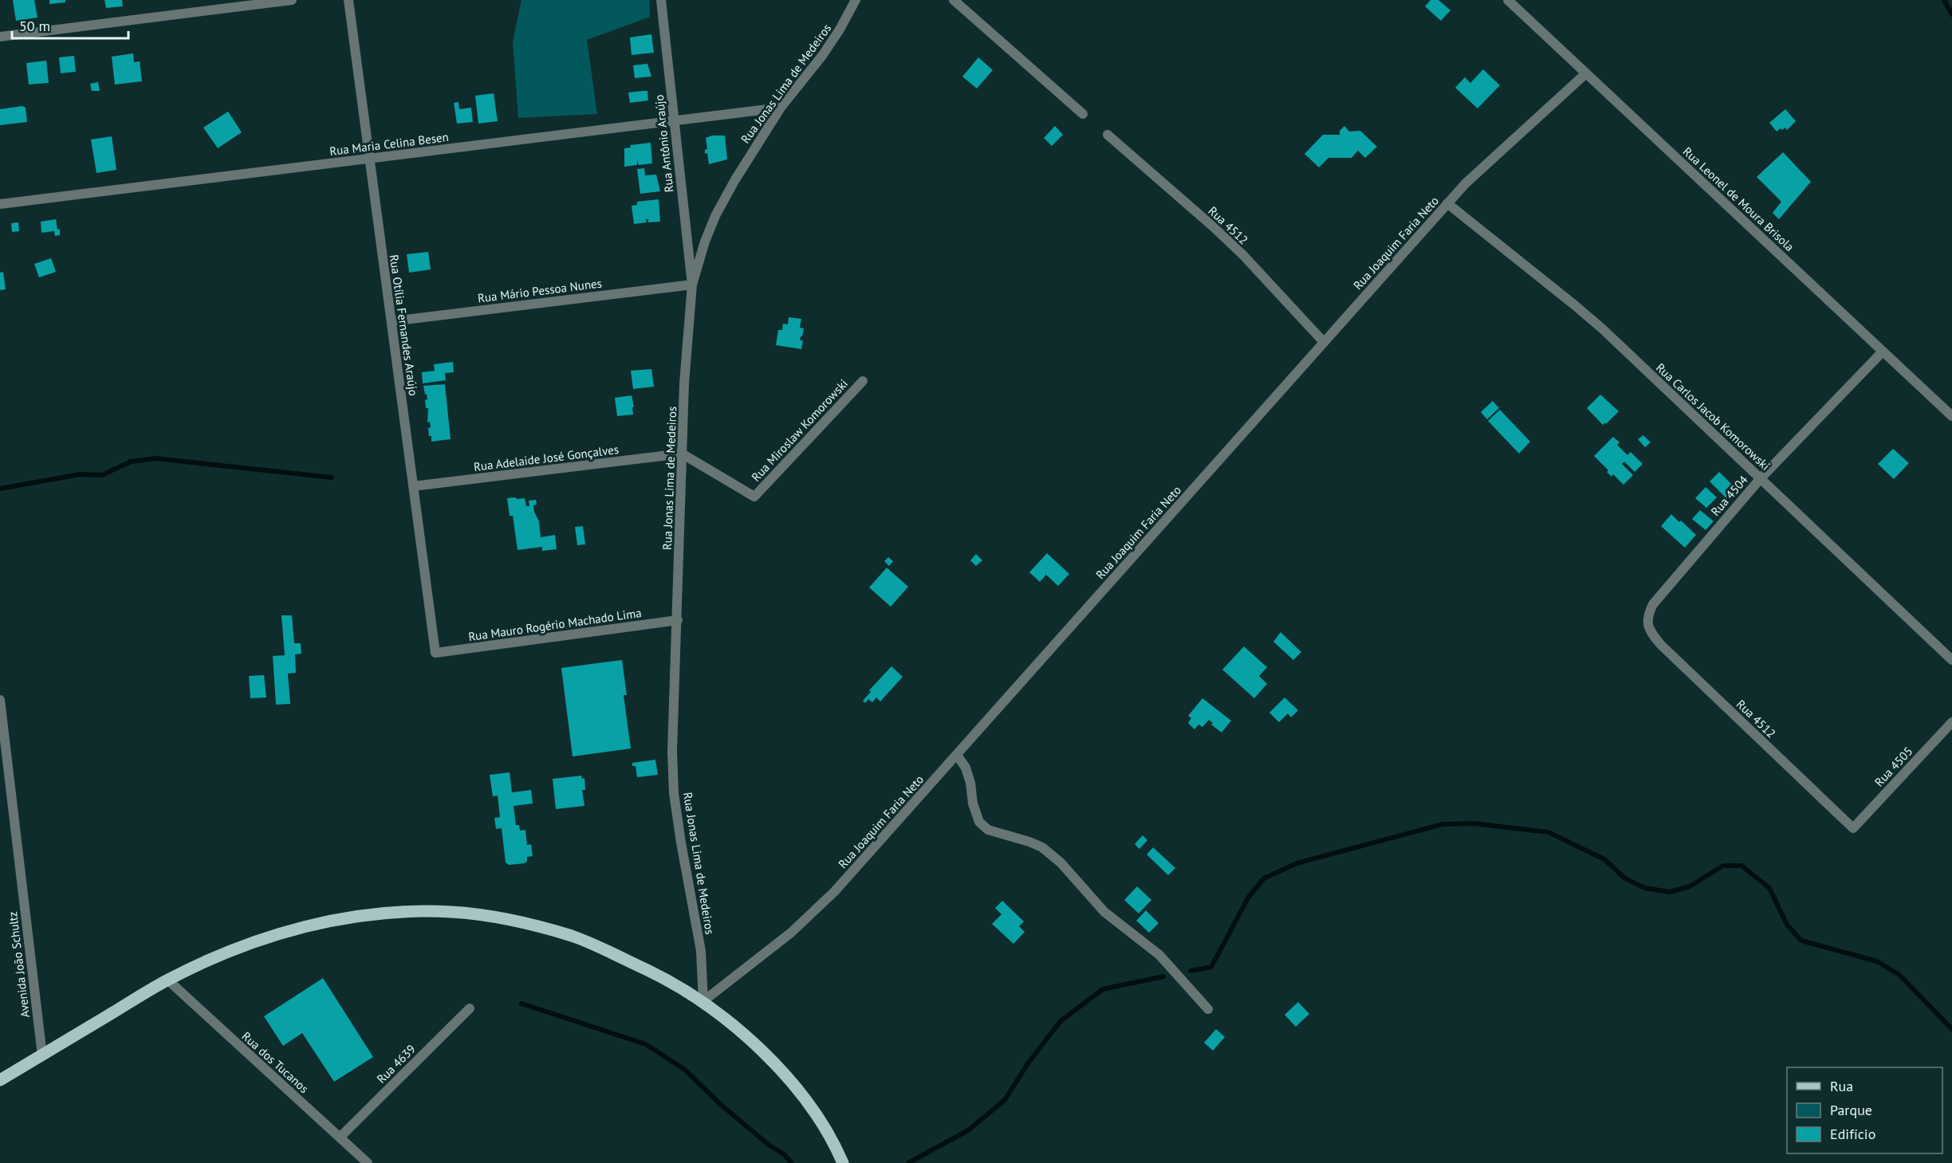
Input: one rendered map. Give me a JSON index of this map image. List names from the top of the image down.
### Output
{
  "streets": {
    "street": [
      "Rua Jonas Lima de Medeiros",
      "Rua Antônio Araújo",
      "Rua Maria Celina Besen",
      "Rua Leonel de Moura Brisola",
      "Rua 4512",
      "Rua Joaquim Faria Neto",
      "Rua Mário Pessoa Nunes",
      "Rua Otília Fernandes Araújo",
      "Rua Carlos Jacob Komorowski",
      "Rua Miroslaw Komorowski",
      "Rua Adelaide José Gonçalves",
      "Rua 4504",
      "Rua Mauro Rogério Machado Lima",
      "Rua 4505",
      "Avenida João Schultz",
      "Rua dos Tucanos",
      "Rua 4639"
    ]
  },
  "crossings": [
    ["Rua Jonas Lima de Medeiros", "Rua Antônio Araújo"],
    ["Rua Jonas Lima de Medeiros", "Rua Maria Celina Besen"],
    ["Rua Jonas Lima de Medeiros", "Rua Joaquim Faria Neto"],
    ["Rua Jonas Lima de Medeiros", "Rua Mário Pessoa Nunes"],
    ["Rua Jonas Lima de Medeiros", "Rua Miroslaw Komorowski"],
    ["Rua Jonas Lima de Medeiros", "Rua Adelaide José Gonçalves"],
    ["Rua Jonas Lima de Medeiros", "Rua Mauro Rogério Machado Lima"],
    ["Rua Antônio Araújo", "Rua Maria Celina Besen"],
    ["Rua Antônio Araújo", "Rua Mário Pessoa Nunes"],
    ["Rua Maria Celina Besen", "Rua Otília Fernandes Araújo"],
    ["Rua Leonel de Moura Brisola", "Rua Joaquim Faria Neto"],
    ["Rua Leonel de Moura Brisola", "Rua 4504"],
    ["Rua 4512", "Rua Joaquim Faria Neto"],
    ["Rua 4512", "Rua 4504"],
    ["Rua 4512", "Rua 4505"],
    ["Rua Joaquim Faria Neto", "Rua Carlos Jacob Komorowski"],
    ["Rua Mário Pessoa Nunes", "Rua Otília Fernandes Araújo"],
    ["Rua Otília Fernandes Araújo", "Rua Adelaide José Gonçalves"],
    ["Rua Otília Fernandes Araújo", "Rua Mauro Rogério Machado Lima"],
    ["Rua Carlos Jacob Komorowski", "Rua 4504"],
    ["Rua Miroslaw Komorowski", "Rua Adelaide José Gonçalves"],
    ["Rua dos Tucanos", "Rua 4639"]
  ],
  "legend": ["Rua", "Parque", "Edifício"],
  "scale_bar": "50 m"
}
